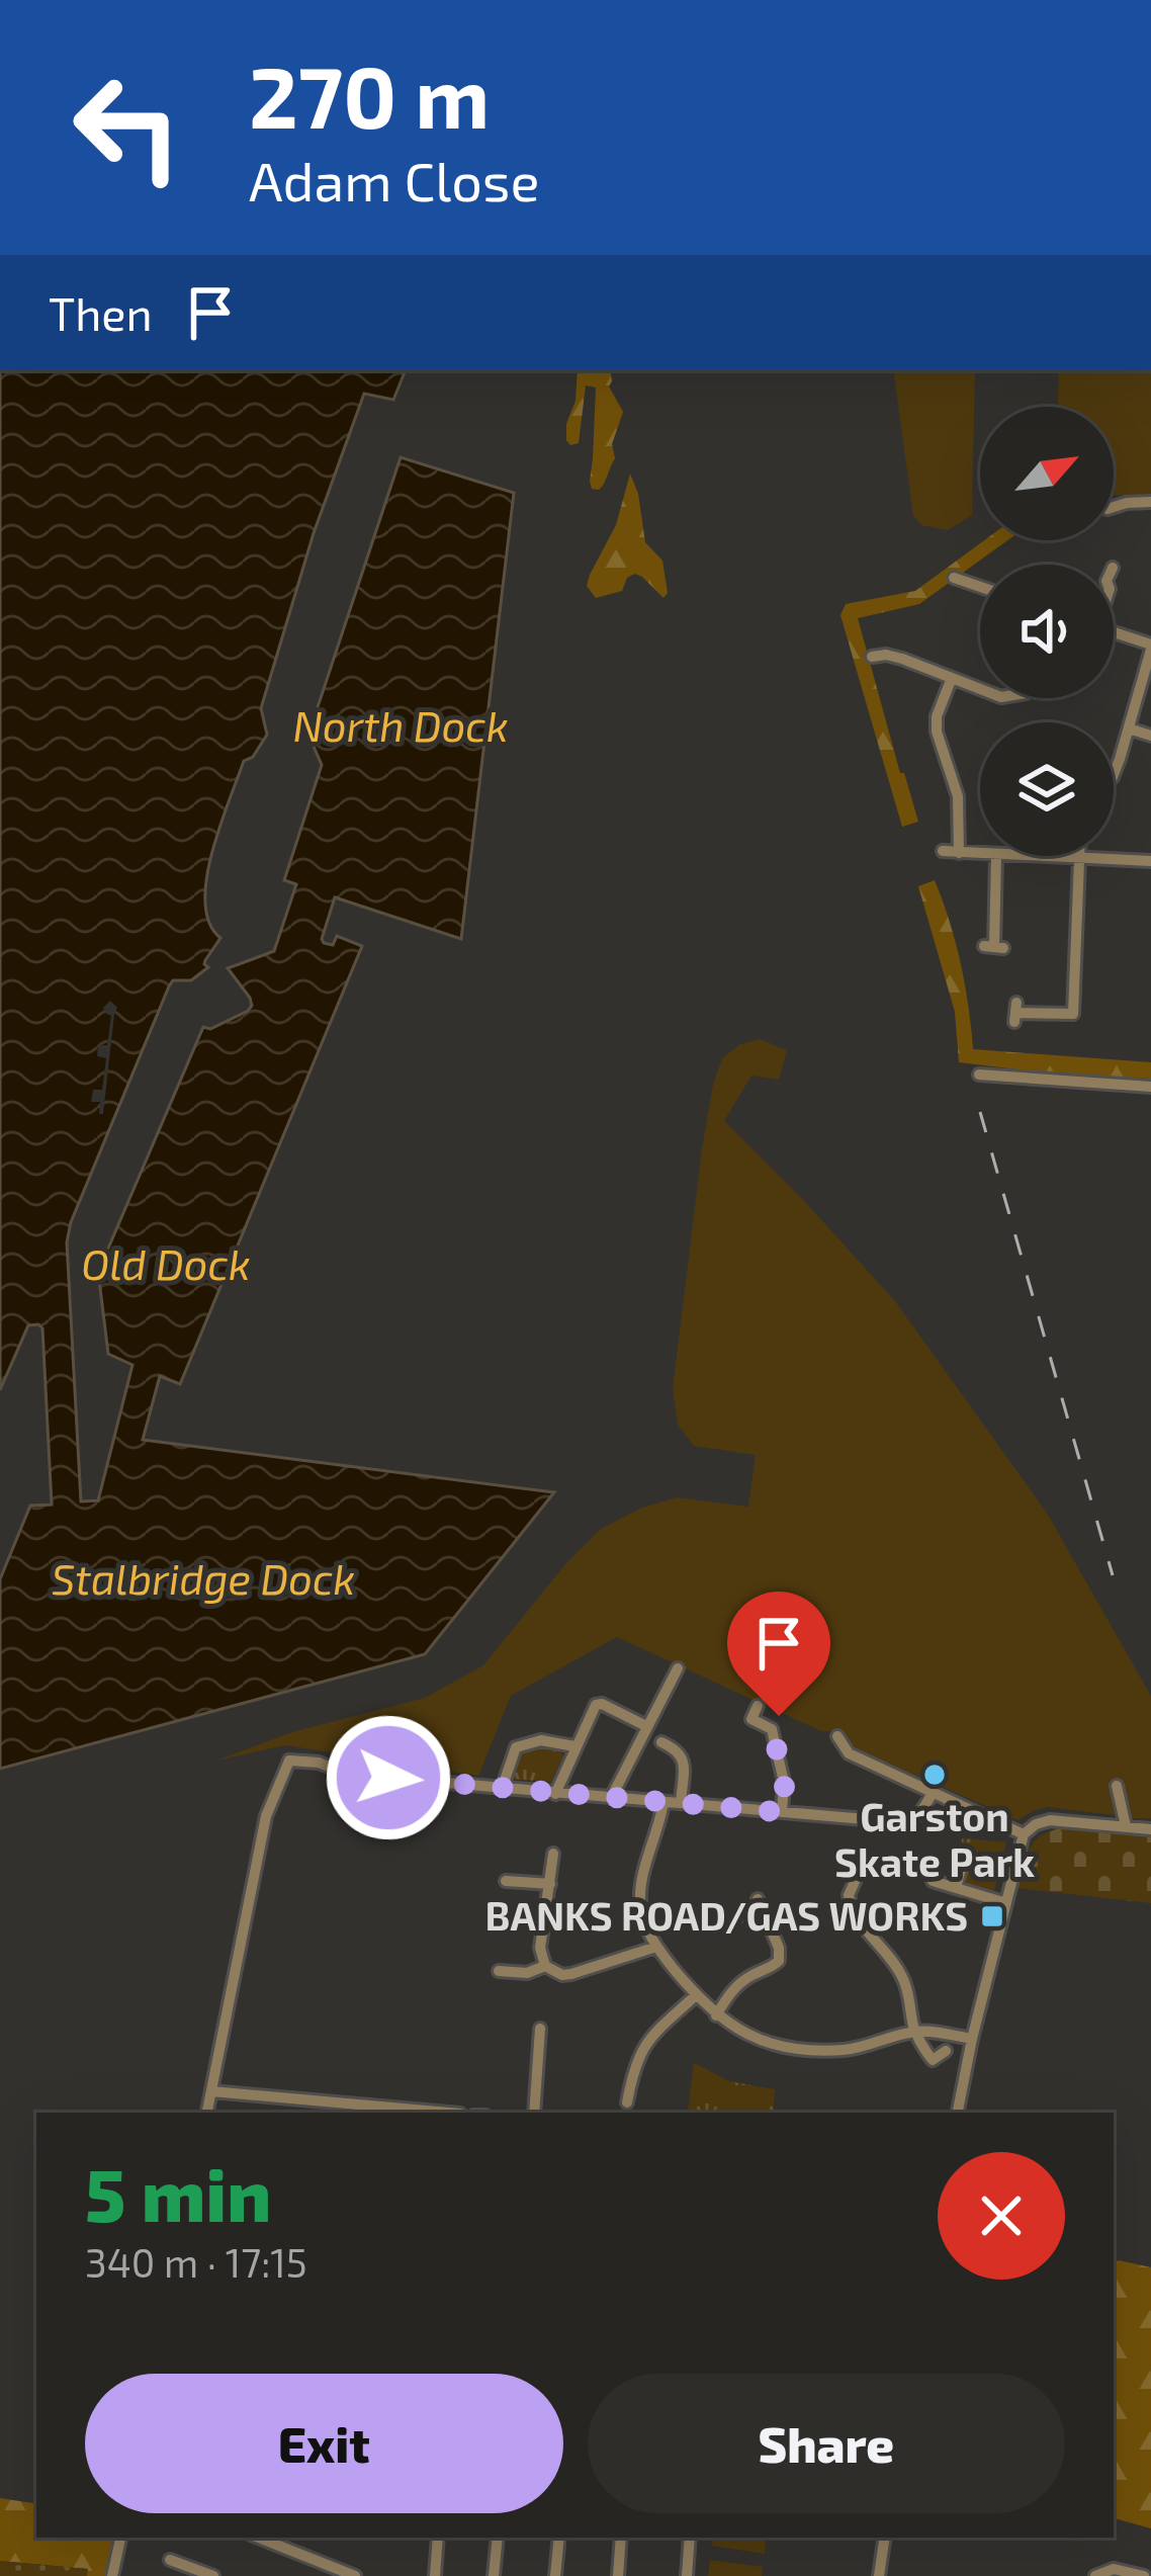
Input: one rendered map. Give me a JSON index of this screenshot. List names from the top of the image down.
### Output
{
  "water": ["North Dock", "Old Dock", "Stalbridge Dock"],
  "places": {
    "other": ["Garston Skate Park"],
    "transit": ["BANKS ROAD/GAS WORKS"]
  },
  "north": "top right",
  "page": {
    "turn": ["270 m", "Adam Close"],
    "then": "Then",
    "heading": ["5 min", "340 m · 17:15"],
    "buttons": ["Exit", "Share"]
  }
}
